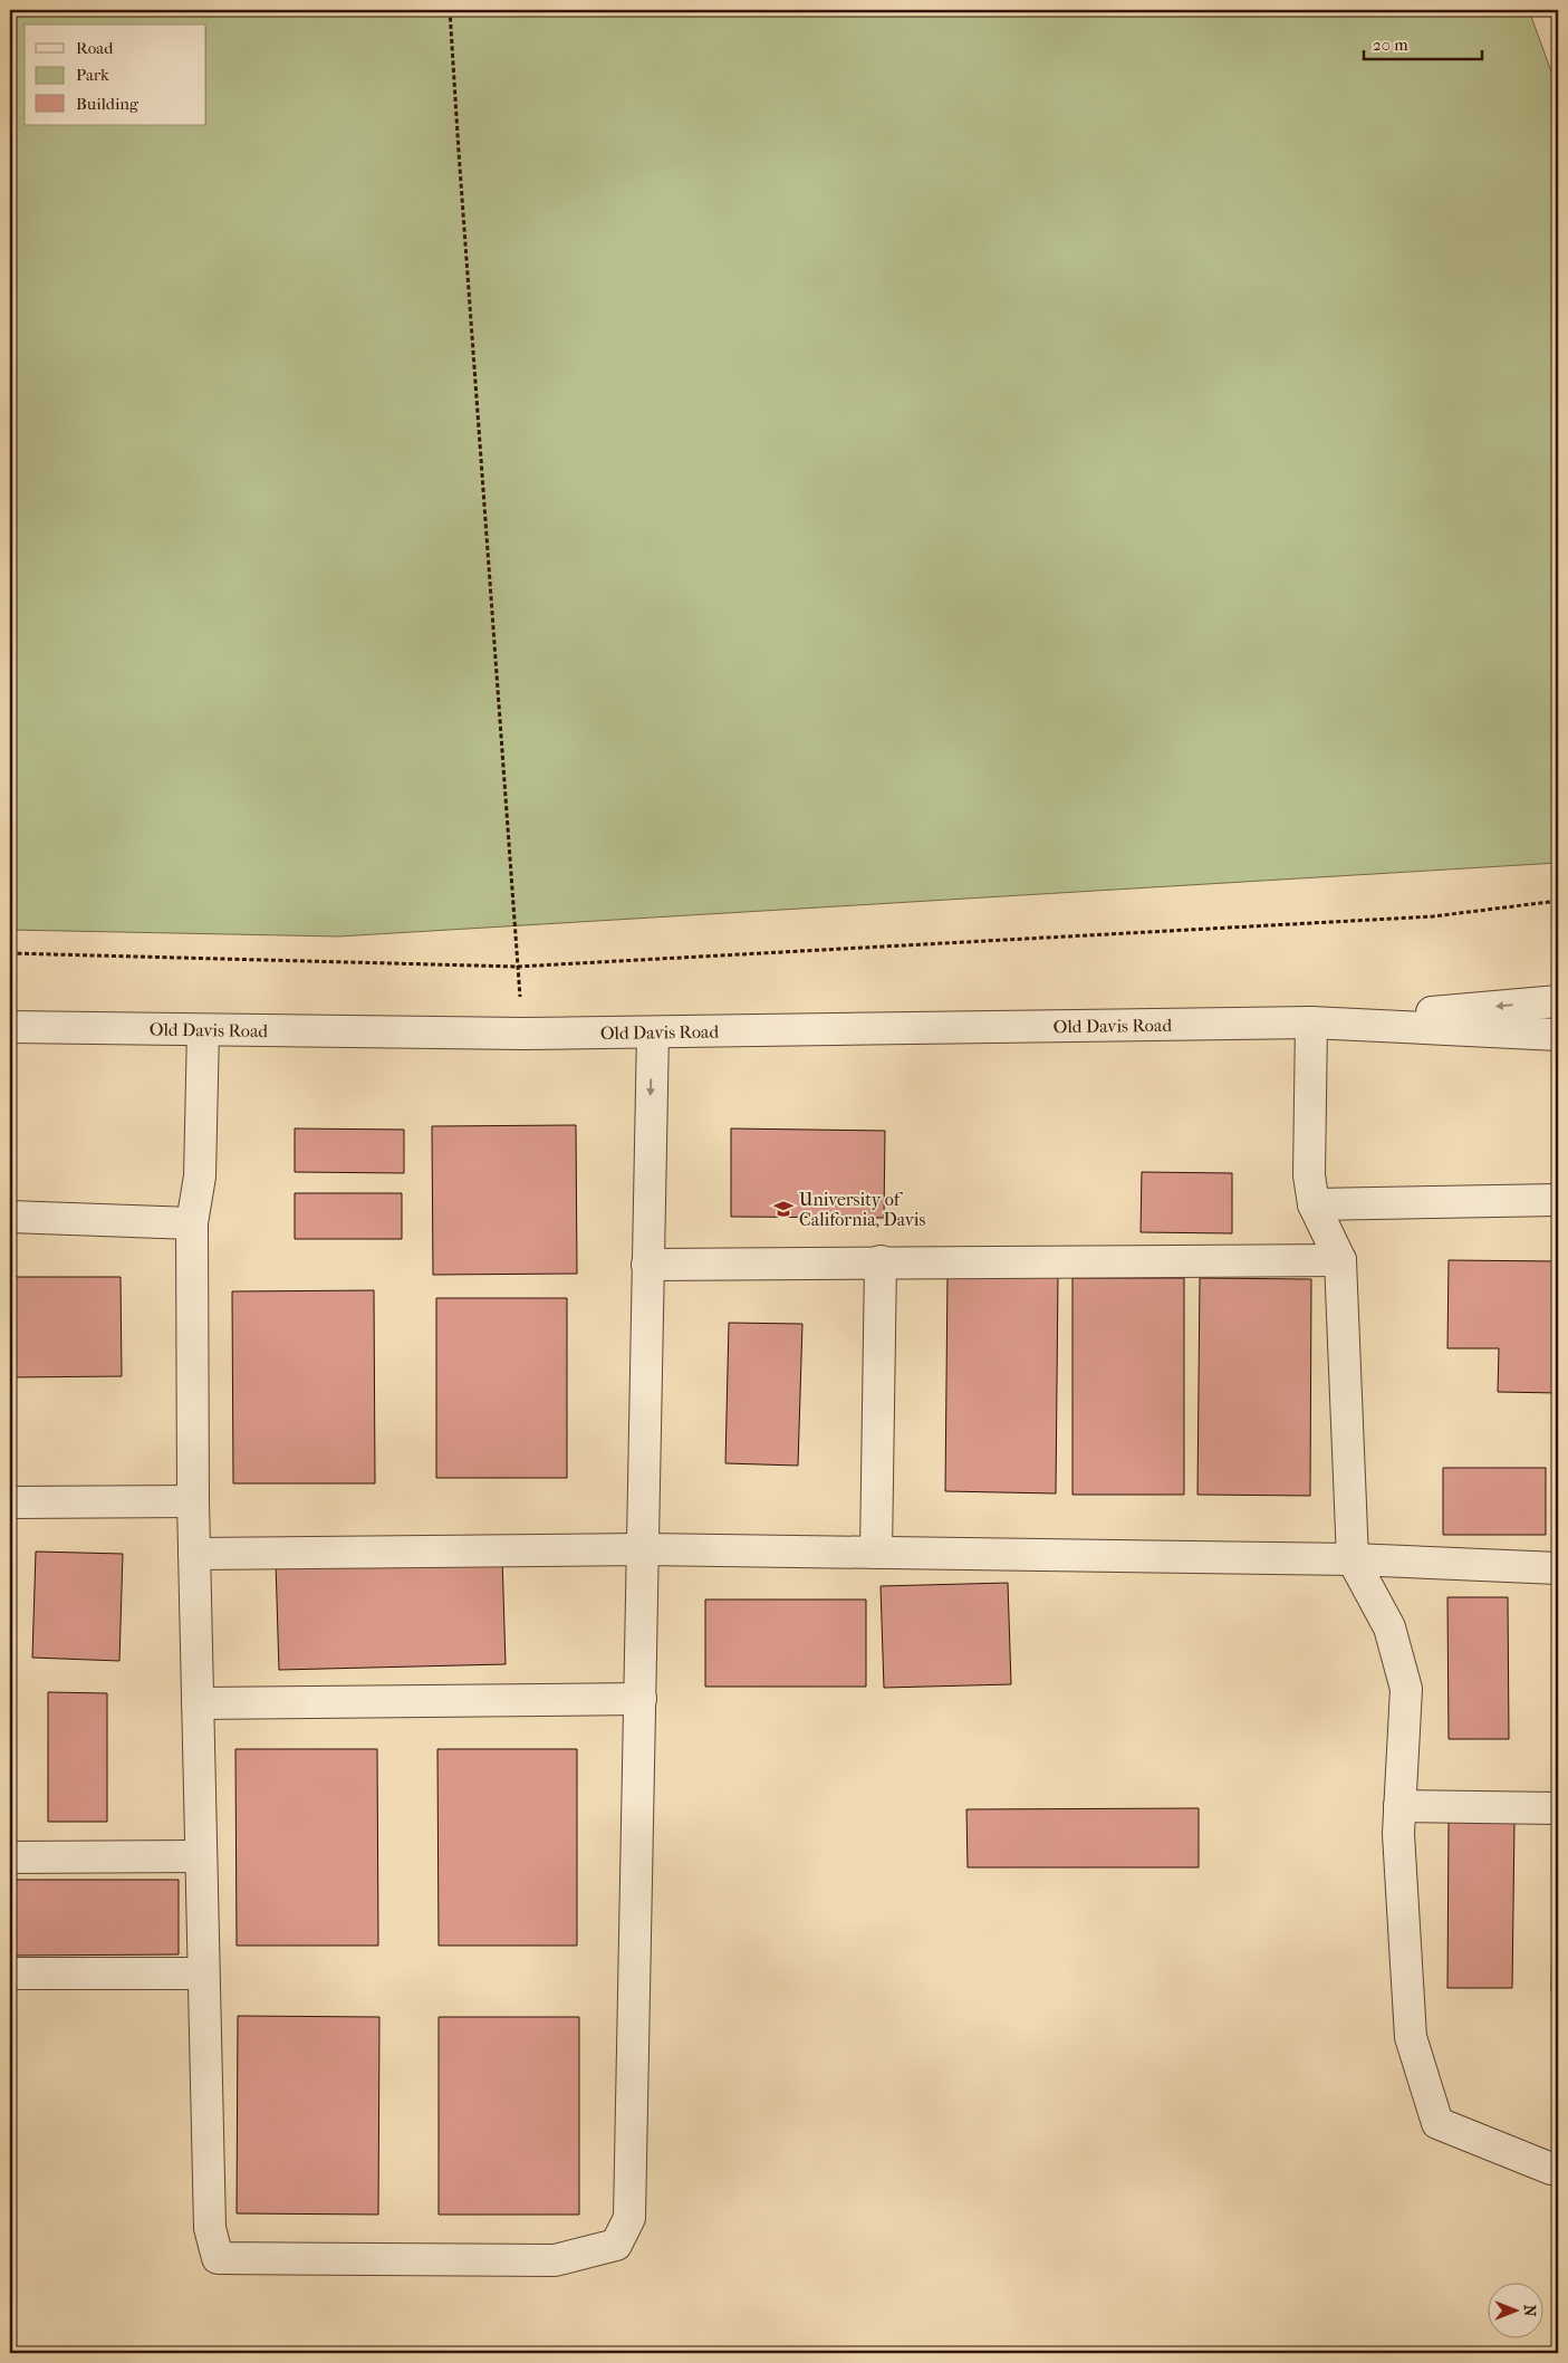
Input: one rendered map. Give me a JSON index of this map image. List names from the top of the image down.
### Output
{
  "streets": {
    "street": ["Old Davis Road"]
  },
  "places": {
    "school or university": ["University of California, Davis"]
  },
  "legend": ["Road", "Park", "Building"],
  "scale_bar": "20 m",
  "north": "right"
}
